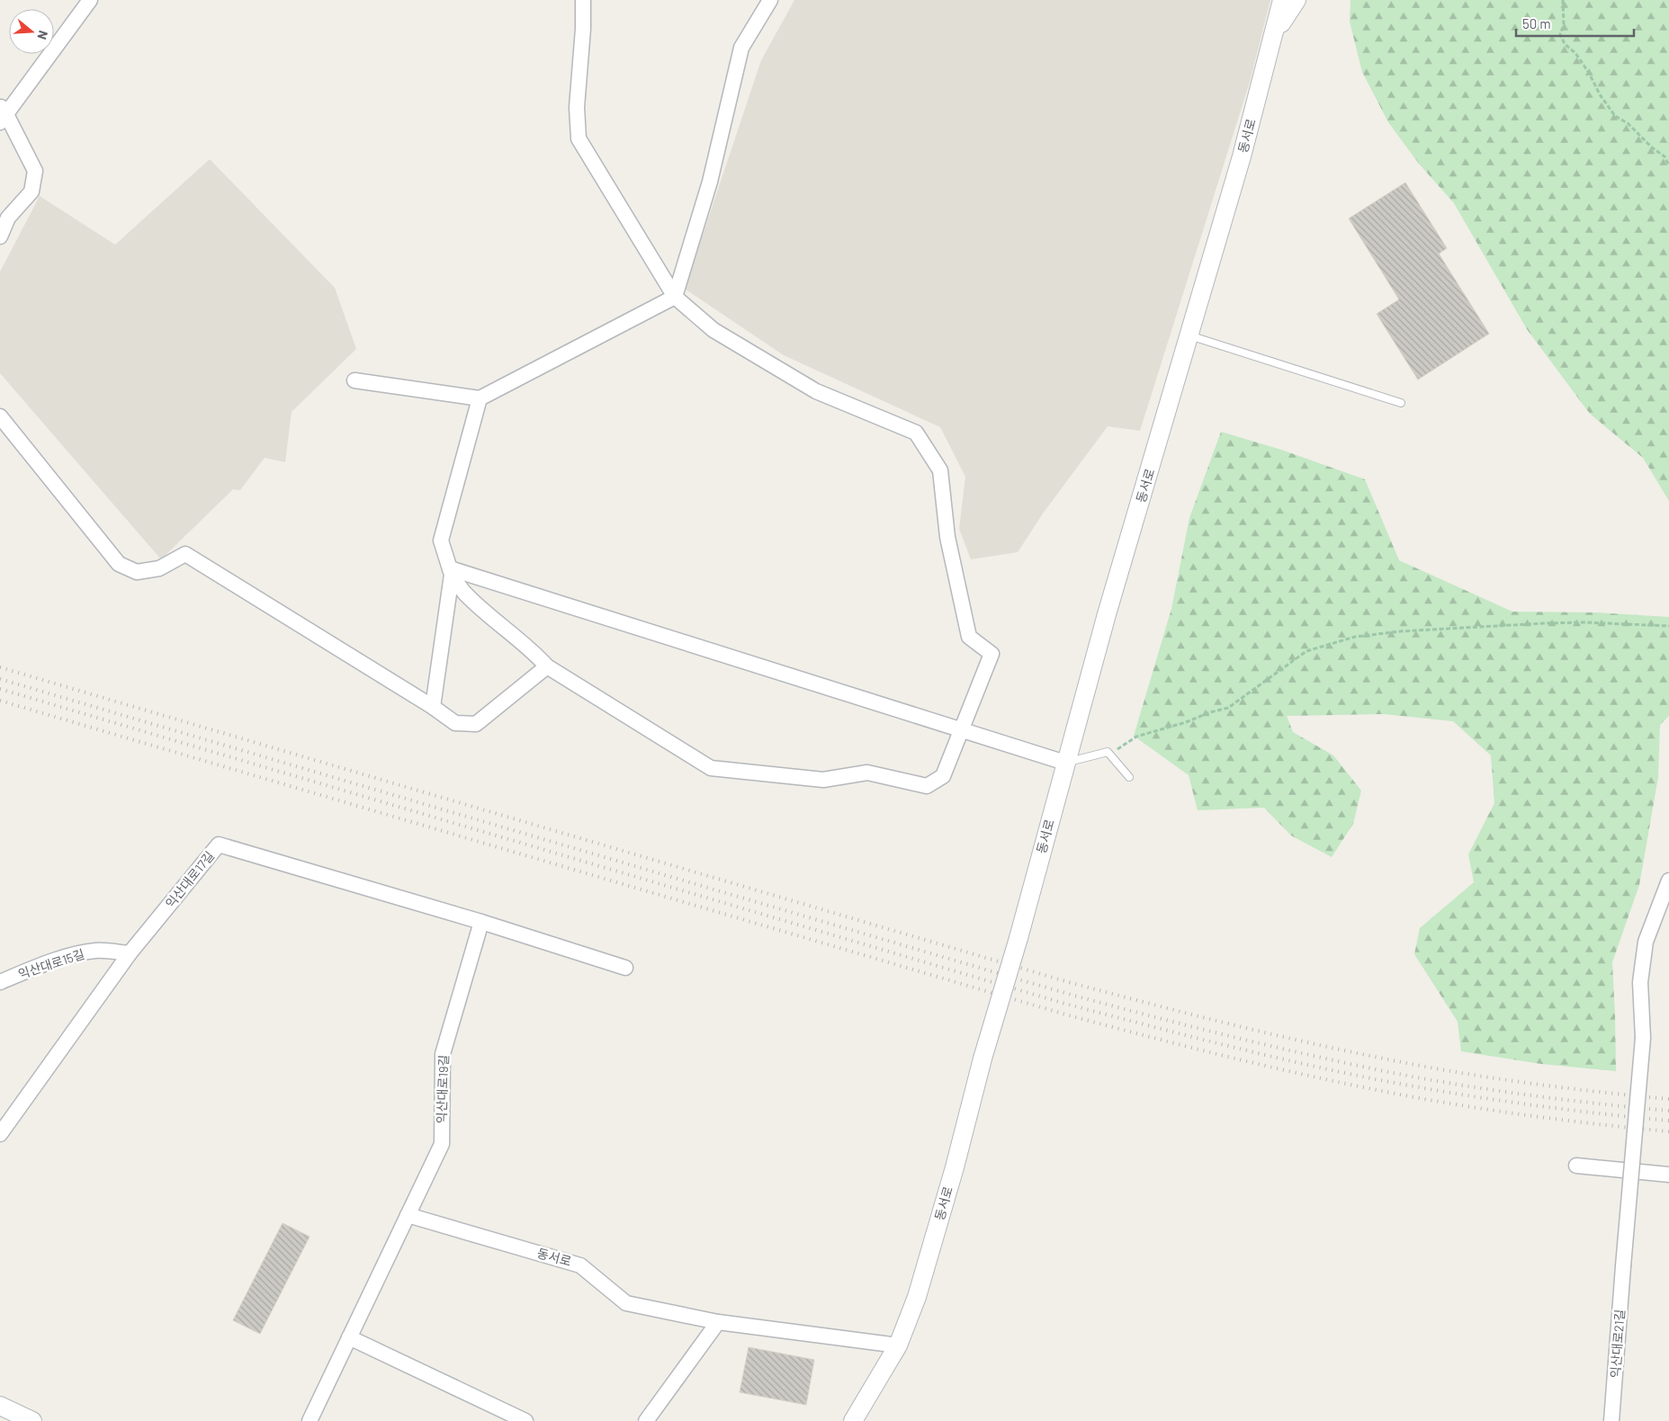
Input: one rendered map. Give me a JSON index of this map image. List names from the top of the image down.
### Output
{
  "streets": {
    "street": [
      "동서로",
      "익산대로17길",
      "익산대로15길",
      "익산대로19길",
      "익산대로21길"
    ]
  },
  "crossings": [
    ["동서로", "익산대로19길"],
    ["익산대로17길", "익산대로15길"],
    ["익산대로17길", "익산대로19길"]
  ],
  "scale_bar": "50 m",
  "north": "right"
}
